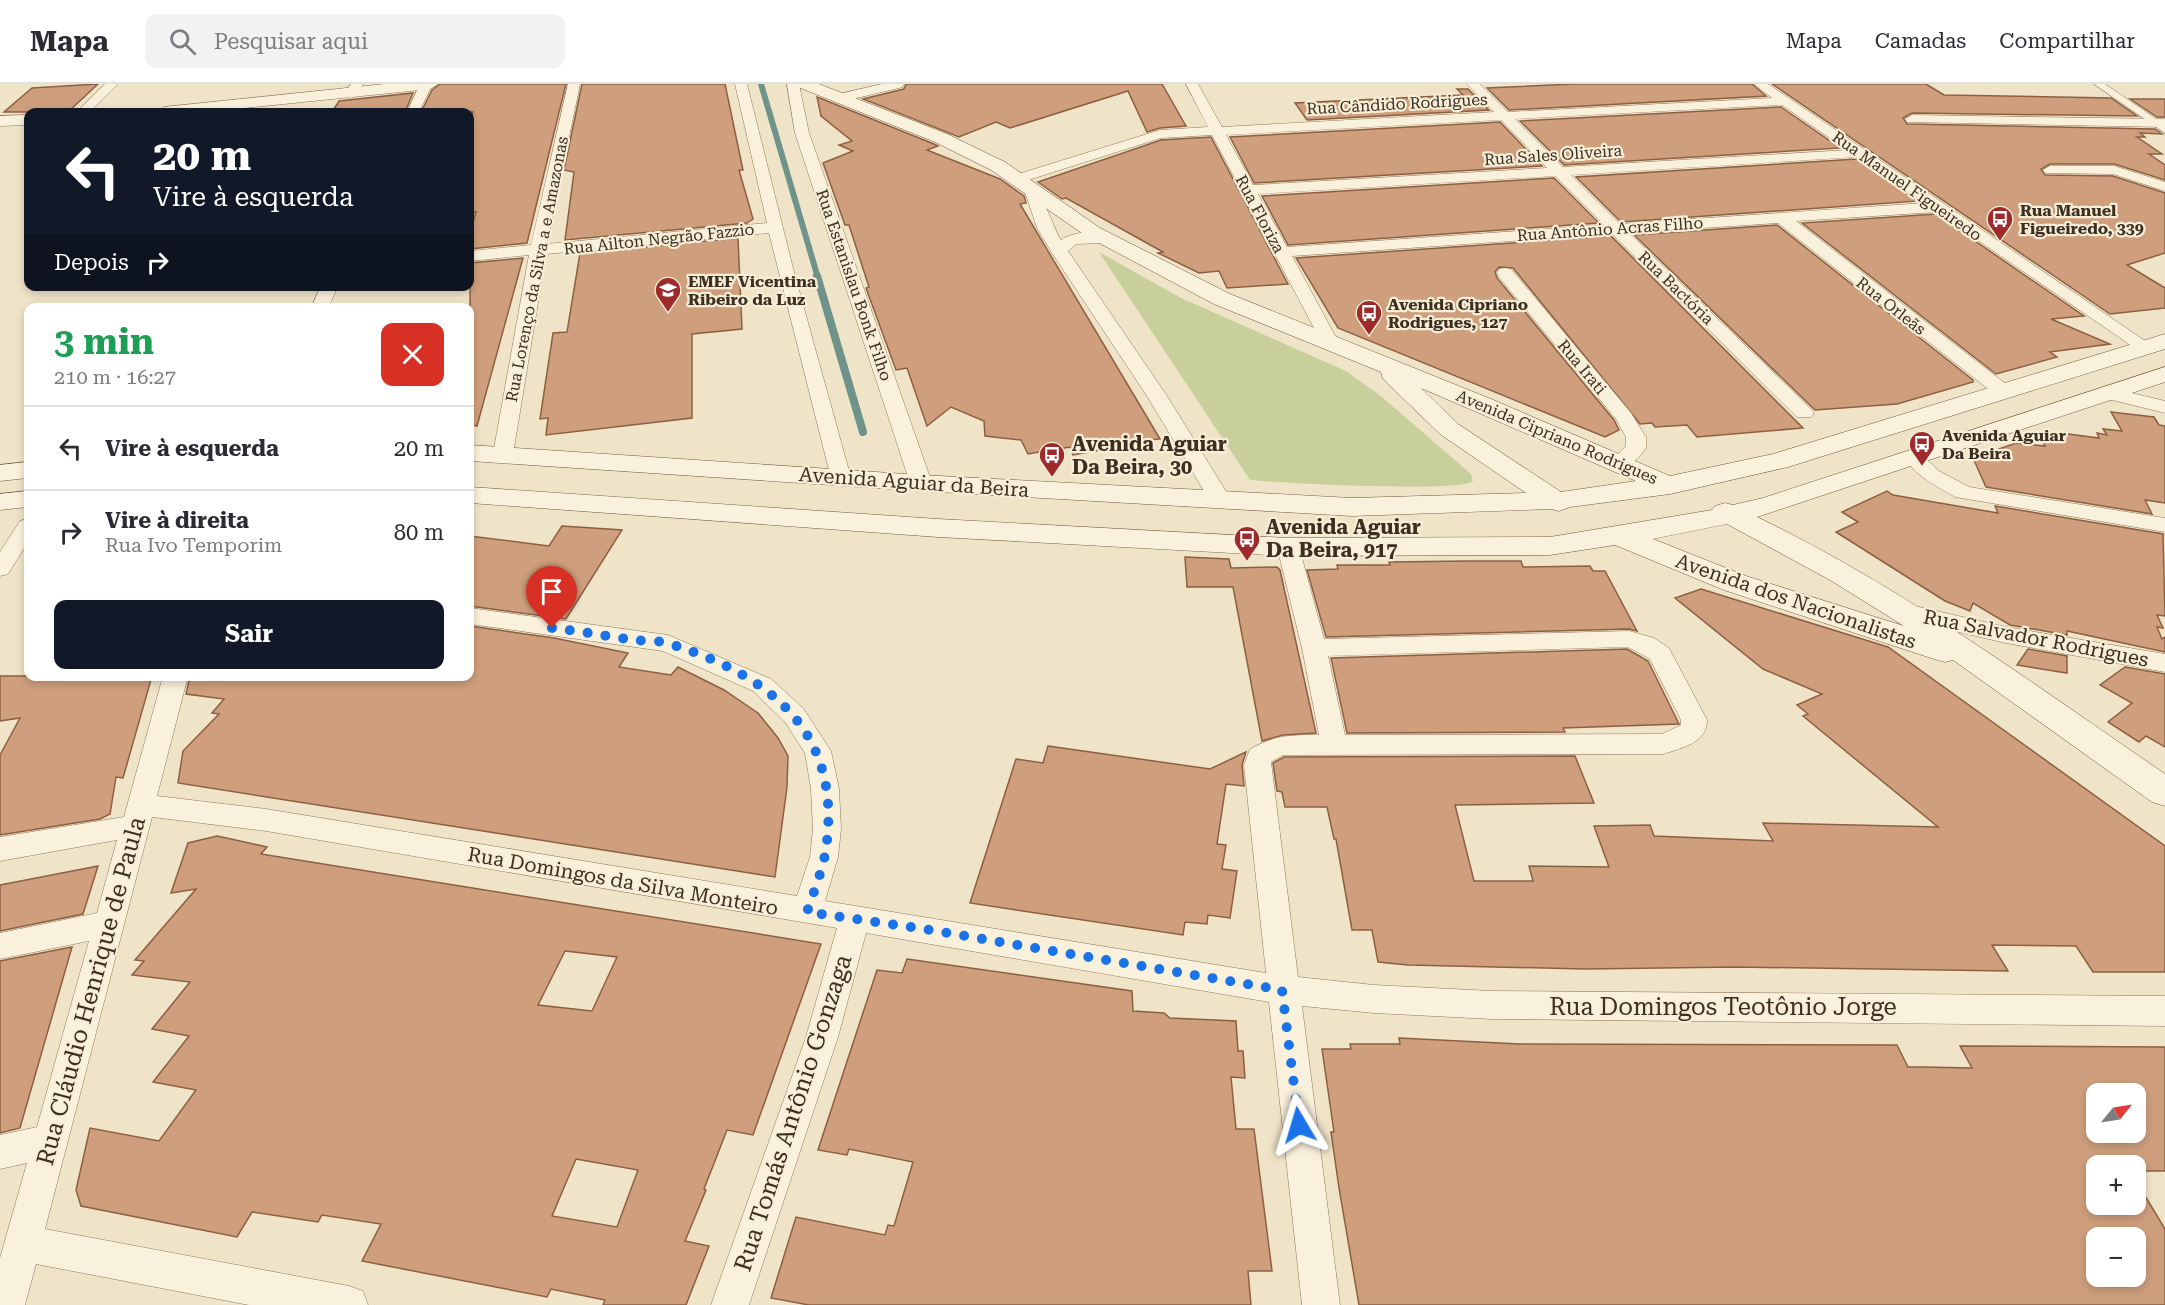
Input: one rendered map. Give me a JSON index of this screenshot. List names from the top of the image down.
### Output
{
  "streets": {
    "main road": ["Avenida Cipriano Rodrigues", "Avenida Aguiar da Beira", "Avenida dos Nacionalistas"],
    "street": [
      "Rua Cândido Rodrigues",
      "Rua Sales Oliveira",
      "Rua Manuel Figueiredo",
      "Rua Floriza",
      "Rua Antônio Acras Filho",
      "Rua Ailton Negrão Fazzio",
      "Rua Lorenço da Silva a e Amazonas",
      "Rua Estanislau Bonk Filho",
      "Rua Bactória",
      "Rua Orleãs",
      "Rua Irati",
      "Rua Salvador Rodrigues",
      "Rua Domingos da Silva Monteiro",
      "Rua Cláudio Henrique de Paula",
      "Rua Domingos Teotônio Jorge",
      "Rua Tomás Antônio Gonzaga"
    ]
  },
  "crossings": [
    ["Rua Cândido Rodrigues", "Rua Manuel Figueiredo"],
    ["Rua Cândido Rodrigues", "Rua Floriza"],
    ["Rua Cândido Rodrigues", "Rua Bactória"],
    ["Rua Cândido Rodrigues", "Avenida Cipriano Rodrigues"],
    ["Rua Sales Oliveira", "Rua Manuel Figueiredo"],
    ["Rua Sales Oliveira", "Rua Floriza"],
    ["Rua Sales Oliveira", "Rua Bactória"],
    ["Rua Manuel Figueiredo", "Rua Antônio Acras Filho"],
    ["Rua Manuel Figueiredo", "Avenida Aguiar da Beira"],
    ["Rua Floriza", "Rua Antônio Acras Filho"],
    ["Rua Floriza", "Avenida Cipriano Rodrigues"],
    ["Rua Antônio Acras Filho", "Rua Bactória"],
    ["Rua Antônio Acras Filho", "Rua Orleãs"],
    ["Rua Ailton Negrão Fazzio", "Rua Lorenço da Silva a e Amazonas"],
    ["Rua Lorenço da Silva a e Amazonas", "Avenida Aguiar da Beira"],
    ["Rua Estanislau Bonk Filho", "Avenida Aguiar da Beira"],
    ["Rua Orleãs", "Avenida Aguiar da Beira"],
    ["Rua Irati", "Avenida Cipriano Rodrigues"],
    ["Avenida Cipriano Rodrigues", "Avenida Aguiar da Beira"],
    ["Avenida Cipriano Rodrigues", "Avenida dos Nacionalistas"],
    ["Avenida dos Nacionalistas", "Rua Salvador Rodrigues"],
    ["Rua Domingos da Silva Monteiro", "Rua Cláudio Henrique de Paula"],
    ["Rua Domingos da Silva Monteiro", "Rua Domingos Teotônio Jorge"],
    ["Rua Domingos da Silva Monteiro", "Rua Tomás Antônio Gonzaga"]
  ],
  "places": {
    "bus stop": [
      "Rua Manuel Figueiredo, 339",
      "Avenida Cipriano Rodrigues, 127",
      "Avenida Aguiar Da Beira",
      "Avenida Aguiar Da Beira, 30",
      "Avenida Aguiar Da Beira, 917"
    ],
    "school or university": ["EMEF Vicentina Ribeiro da Luz"]
  },
  "north": "top right",
  "page": {
    "header": "Mapa",
    "search": "Pesquisar aqui",
    "nav": ["Mapa", "Camadas", "Compartilhar"],
    "turn": ["20 m", "Vire à esquerda"],
    "then": "Depois",
    "heading": ["3 min", "210 m · 16:27"],
    "list": [
      {
        "name": "Vire à esquerda",
        "value": "20 m"
      },
      {
        "name": "Vire à direita",
        "note": "Rua Ivo Temporim",
        "value": "80 m"
      }
    ],
    "buttons": "Sair",
    "map_buttons": ["+", "−"]
  }
}
